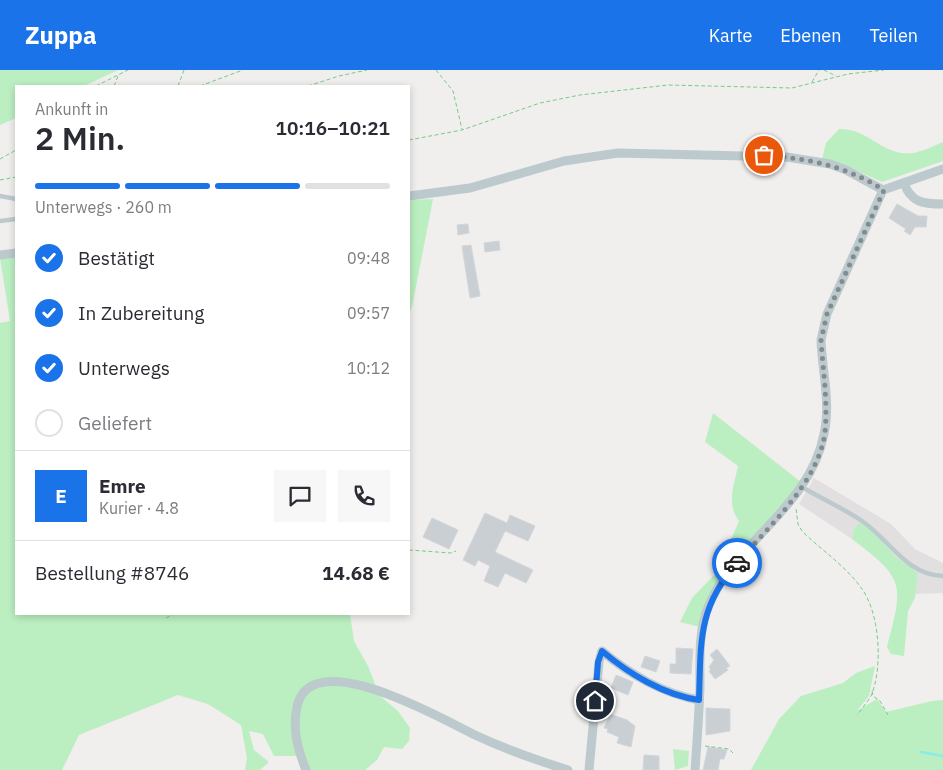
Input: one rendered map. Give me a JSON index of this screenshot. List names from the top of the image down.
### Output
{
  "page": {
    "header": "Zuppa",
    "nav": ["Karte", "Ebenen", "Teilen"],
    "heading": ["2 Min.", "Ankunft in", "10:16–10:21"],
    "panel": [
      "Emre",
      "Kurier · 4.8",
      "Bestellung #8746",
      "14.68 €"
    ],
    "bar": "Unterwegs · 260 m",
    "list": [
      ["Bestätigt", "09:48"],
      ["In Zubereitung", "09:57"],
      ["Unterwegs", "10:12"],
      "Geliefert"
    ],
    "round": "E"
  }
}
